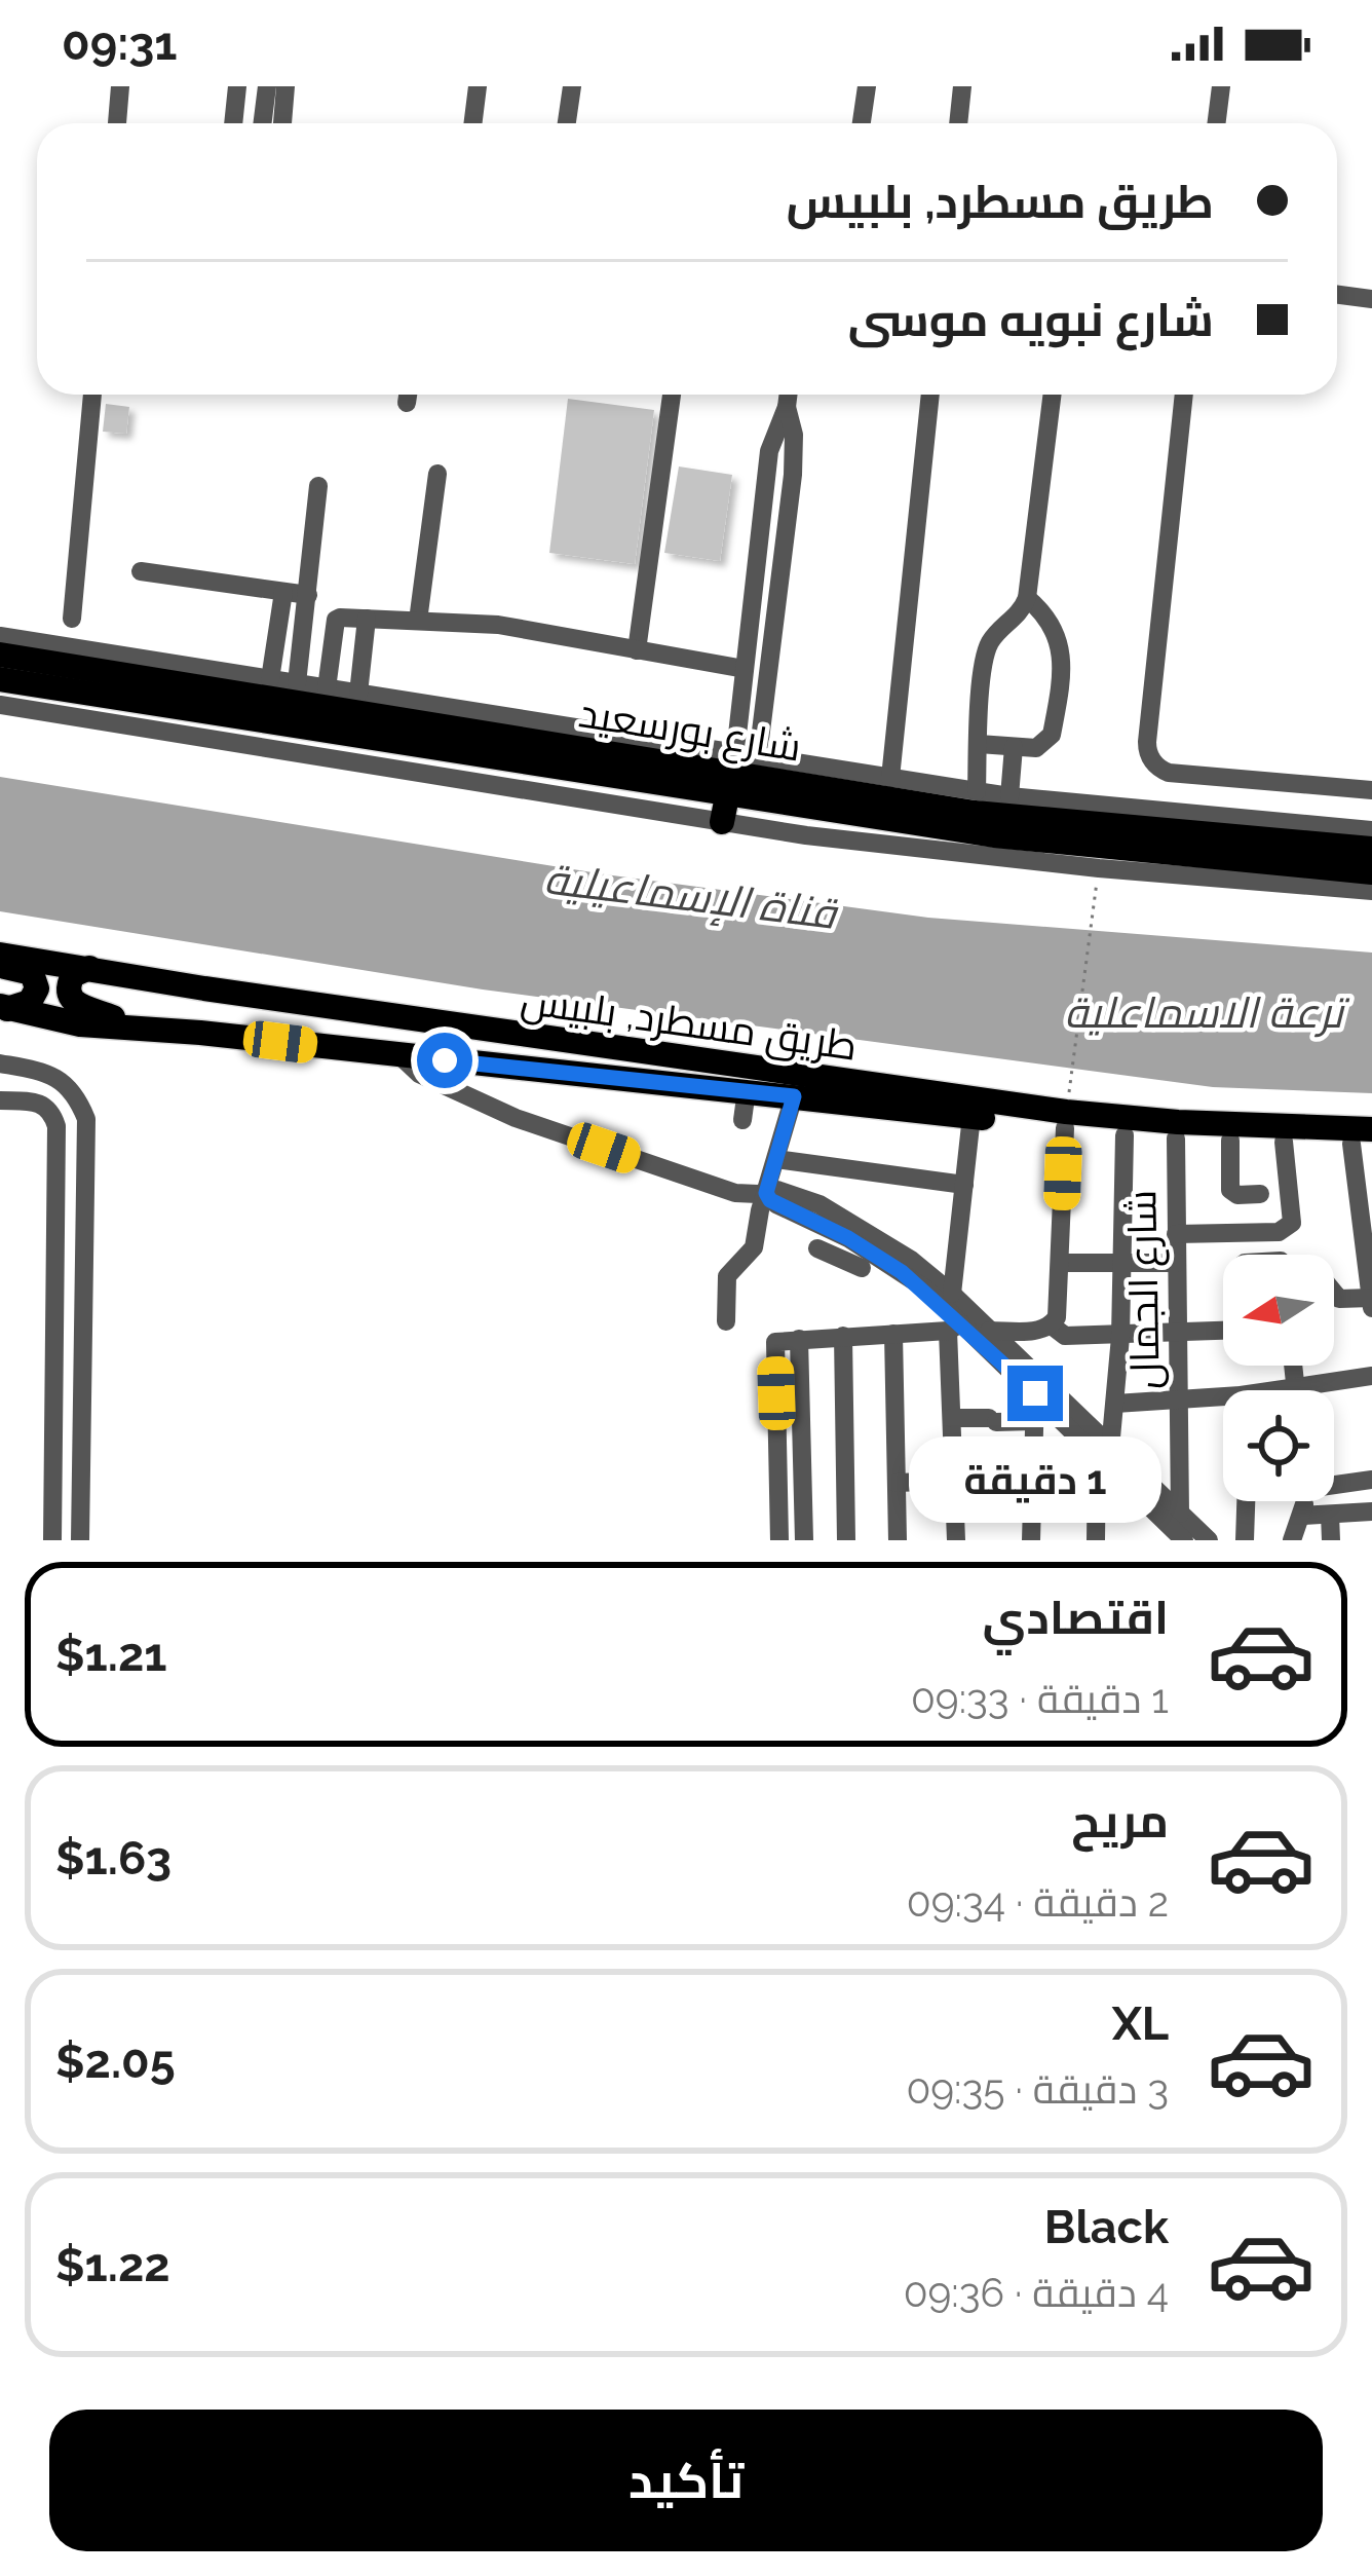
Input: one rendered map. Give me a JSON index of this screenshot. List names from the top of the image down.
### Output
{
  "streets": {
    "main road": ["شارع بورسعيد", "طريق مسطرد, بلبيس"],
    "street": ["شارع الجمال"]
  },
  "crossings": [
    ["طريق مسطرد, بلبيس", "شارع الجمال"]
  ],
  "water": ["قناة الإسماعيلية", "ترعة الاسماعلية"],
  "north": "left",
  "page": {
    "status": "09:31",
    "banner": ["طريق مسطرد, بلبيس", "شارع نبويه موسى"],
    "bubble": "1 دقيقة",
    "list": [
      {
        "name": "اقتصادي",
        "note": "1 دقيقة · 09:33",
        "value": "$1.21"
      },
      {
        "name": "مريح",
        "note": "2 دقيقة · 09:34",
        "value": "$1.63"
      },
      {
        "name": "XL",
        "note": "3 دقيقة · 09:35",
        "value": "$2.05"
      },
      {
        "name": "Black",
        "note": "4 دقيقة · 09:36",
        "value": "$1.22"
      }
    ],
    "buttons": "تأكيد"
  }
}
